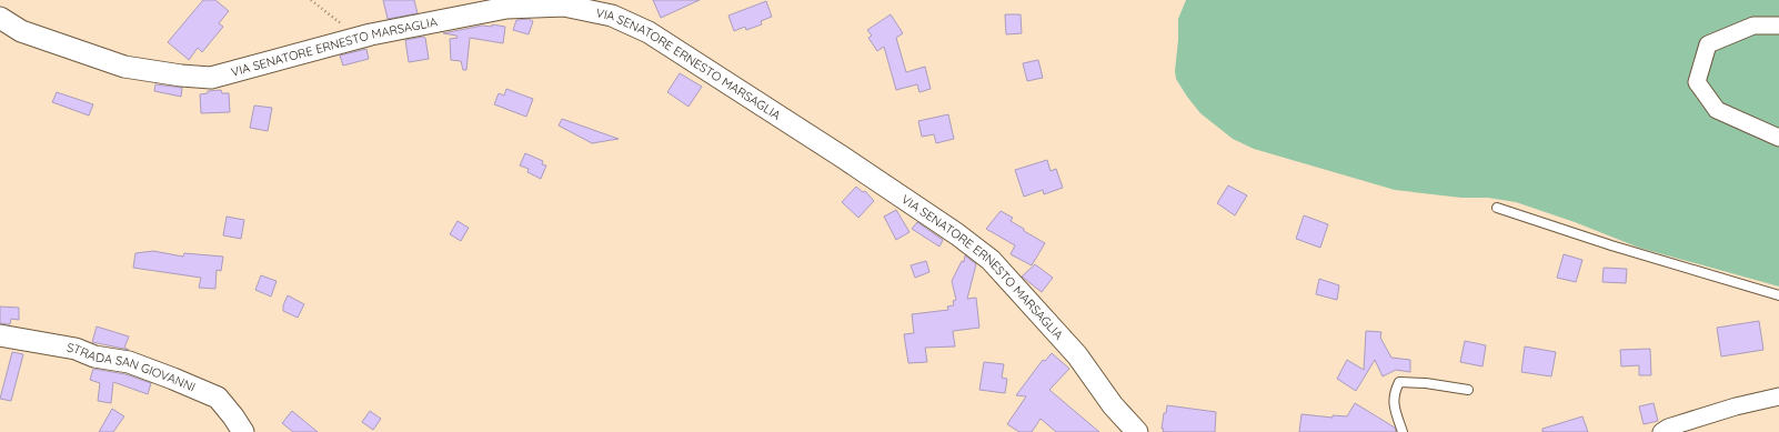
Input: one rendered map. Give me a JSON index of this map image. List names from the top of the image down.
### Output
{
  "streets": {
    "street": ["VIA SENATORE ERNESTO MARSAGLIA", "STRADA SAN GIOVANNI"]
  }
}
